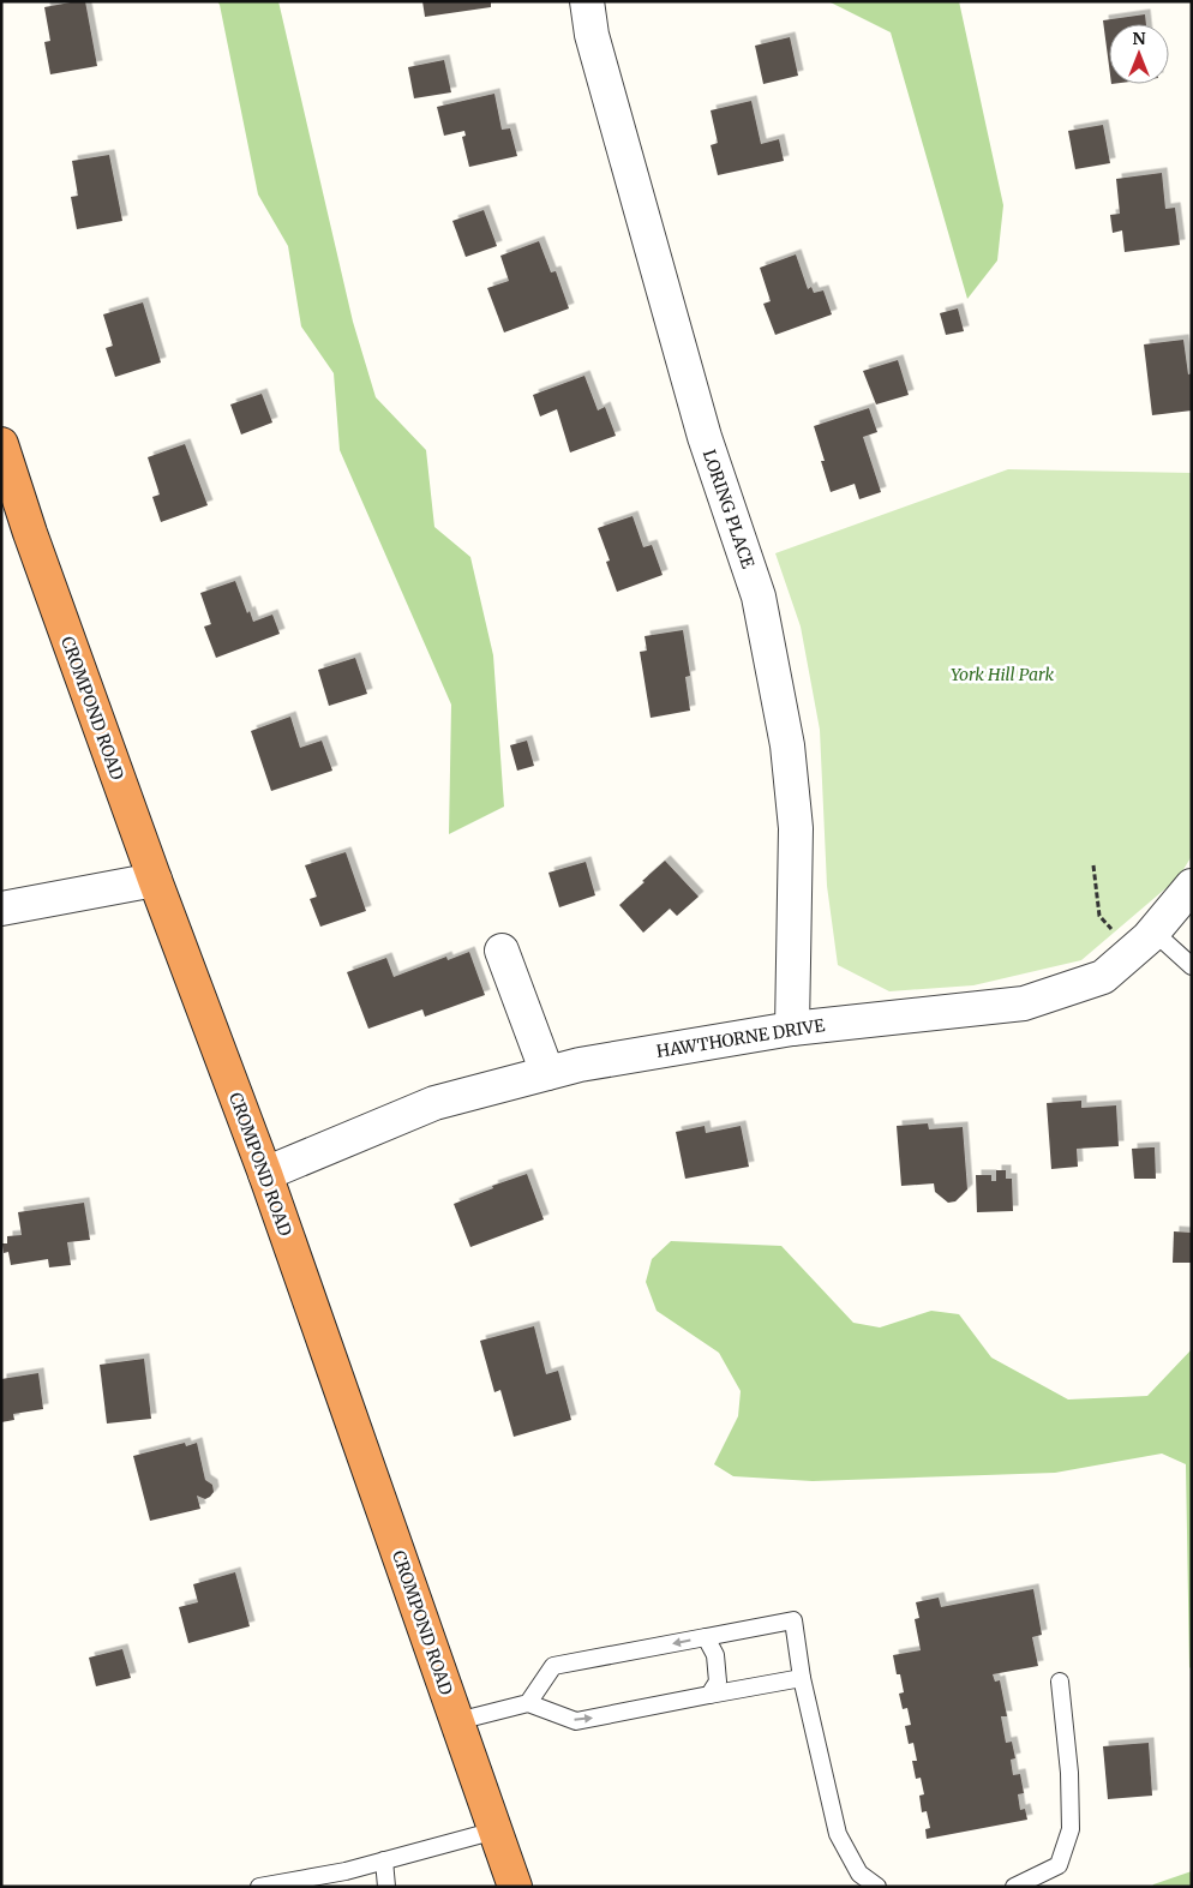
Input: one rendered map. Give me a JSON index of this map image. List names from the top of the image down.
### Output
{
  "streets": {
    "highway": ["CROMPOND ROAD"],
    "street": ["LORING PLACE", "HAWTHORNE DRIVE"]
  },
  "crossings": [
    ["LORING PLACE", "HAWTHORNE DRIVE"],
    ["CROMPOND ROAD", "HAWTHORNE DRIVE"]
  ],
  "parks": ["York Hill Park"],
  "north": "top"
}
